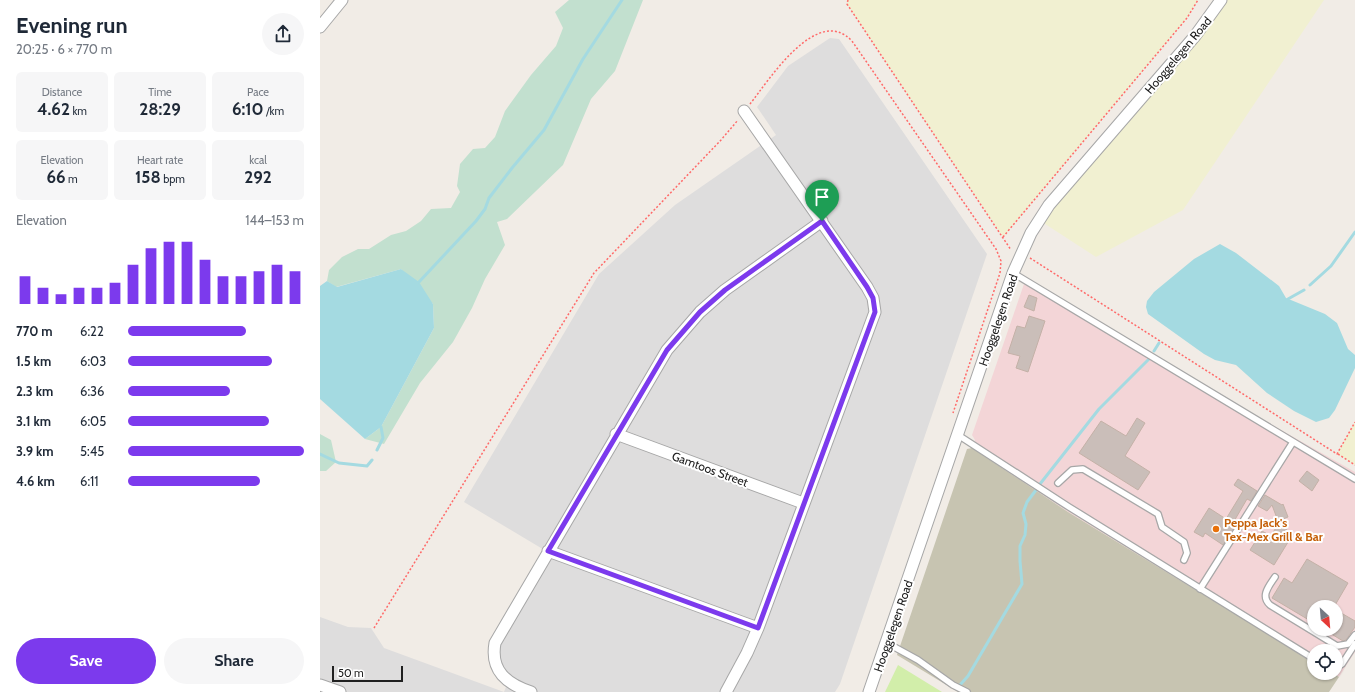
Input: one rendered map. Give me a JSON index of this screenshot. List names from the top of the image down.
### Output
{
  "streets": {
    "street": ["Hooggelegen Road", "Gamtoos Street"]
  },
  "places": ["Peppa Jack's Tex-Mex Grill & Bar"],
  "scale_bar": "50 m",
  "north": "bottom right",
  "page": {
    "heading": ["Evening run", "20:25 · 6 × 770 m"],
    "stats": [
      ["Distance", "4.62 km"],
      ["Time", "28:29"],
      ["Pace", "6:10 /km"],
      ["Elevation", "66 m"],
      ["Heart rate", "158 bpm"],
      ["kcal", "292"]
    ],
    "chart": ["Elevation", "144–153 m"],
    "list": [
      {
        "name": "770 m",
        "note": "6:22"
      },
      {
        "name": "1.5 km",
        "note": "6:03"
      },
      {
        "name": "2.3 km",
        "note": "6:36"
      },
      {
        "name": "3.1 km",
        "note": "6:05"
      },
      {
        "name": "3.9 km",
        "note": "5:45"
      },
      {
        "name": "4.6 km",
        "note": "6:11"
      }
    ],
    "buttons": ["Save", "Share"],
    "scale": "50 m"
  }
}
